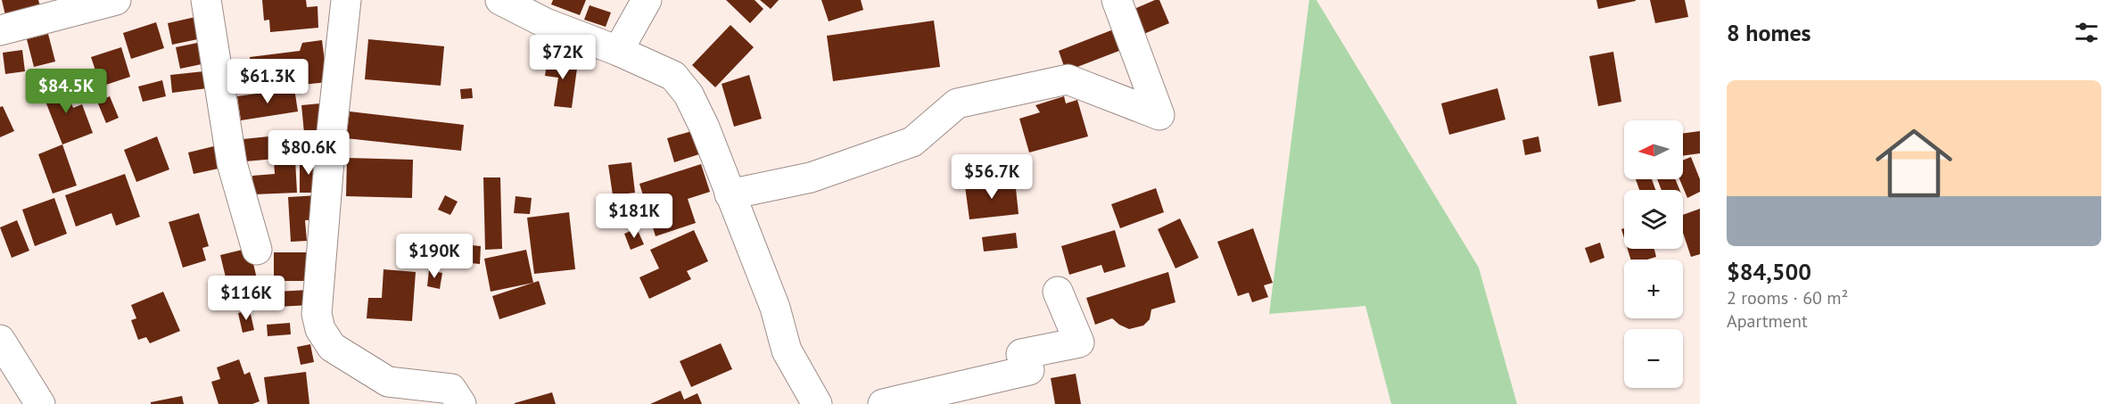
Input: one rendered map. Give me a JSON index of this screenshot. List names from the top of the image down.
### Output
{
  "north": "left",
  "page": {
    "heading": "8 homes",
    "price": [
      "$72K",
      "$61.3K",
      "$84.5K",
      "$80.6K",
      "$56.7K",
      "$181K",
      "$190K",
      "$116K"
    ],
    "list": [
      {
        "name": "$84,500",
        "note": "2 rooms · 60 m² · Apartment"
      }
    ],
    "map_buttons": ["+", "−"]
  }
}
